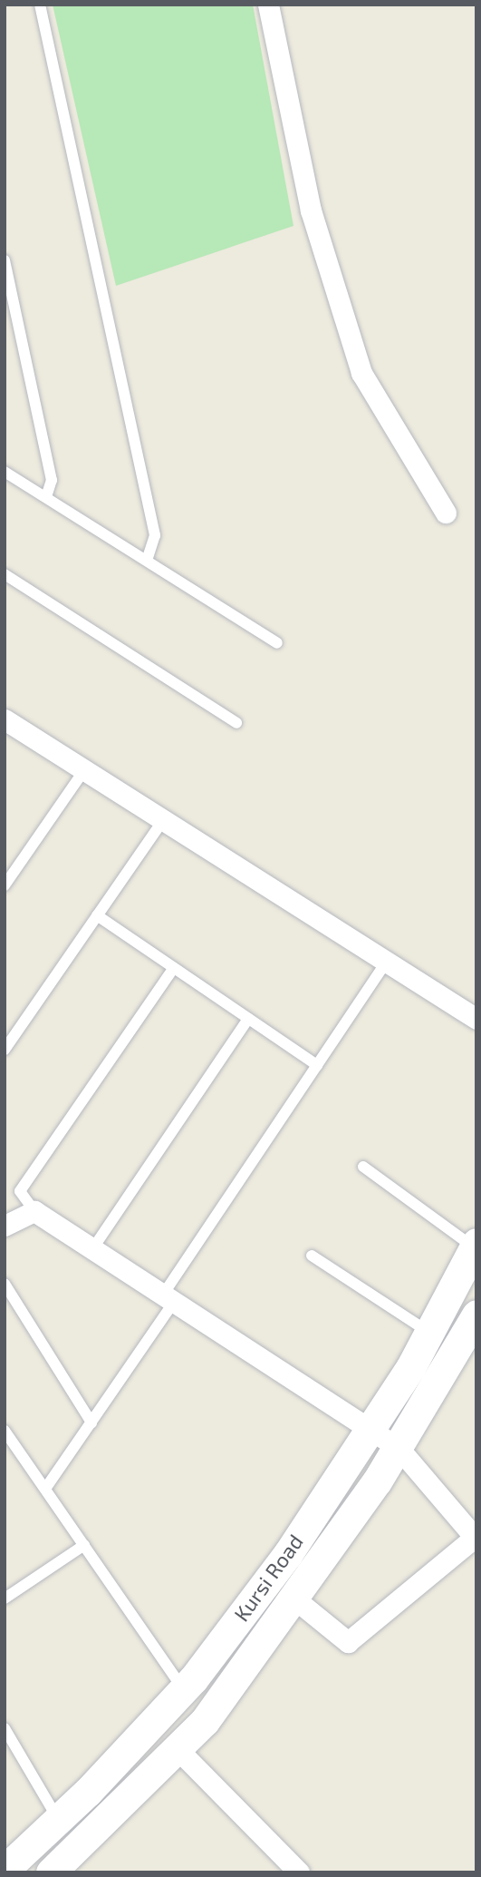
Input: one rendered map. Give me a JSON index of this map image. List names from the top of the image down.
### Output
{
  "streets": {
    "main road": ["Kursi Road"]
  }
}
